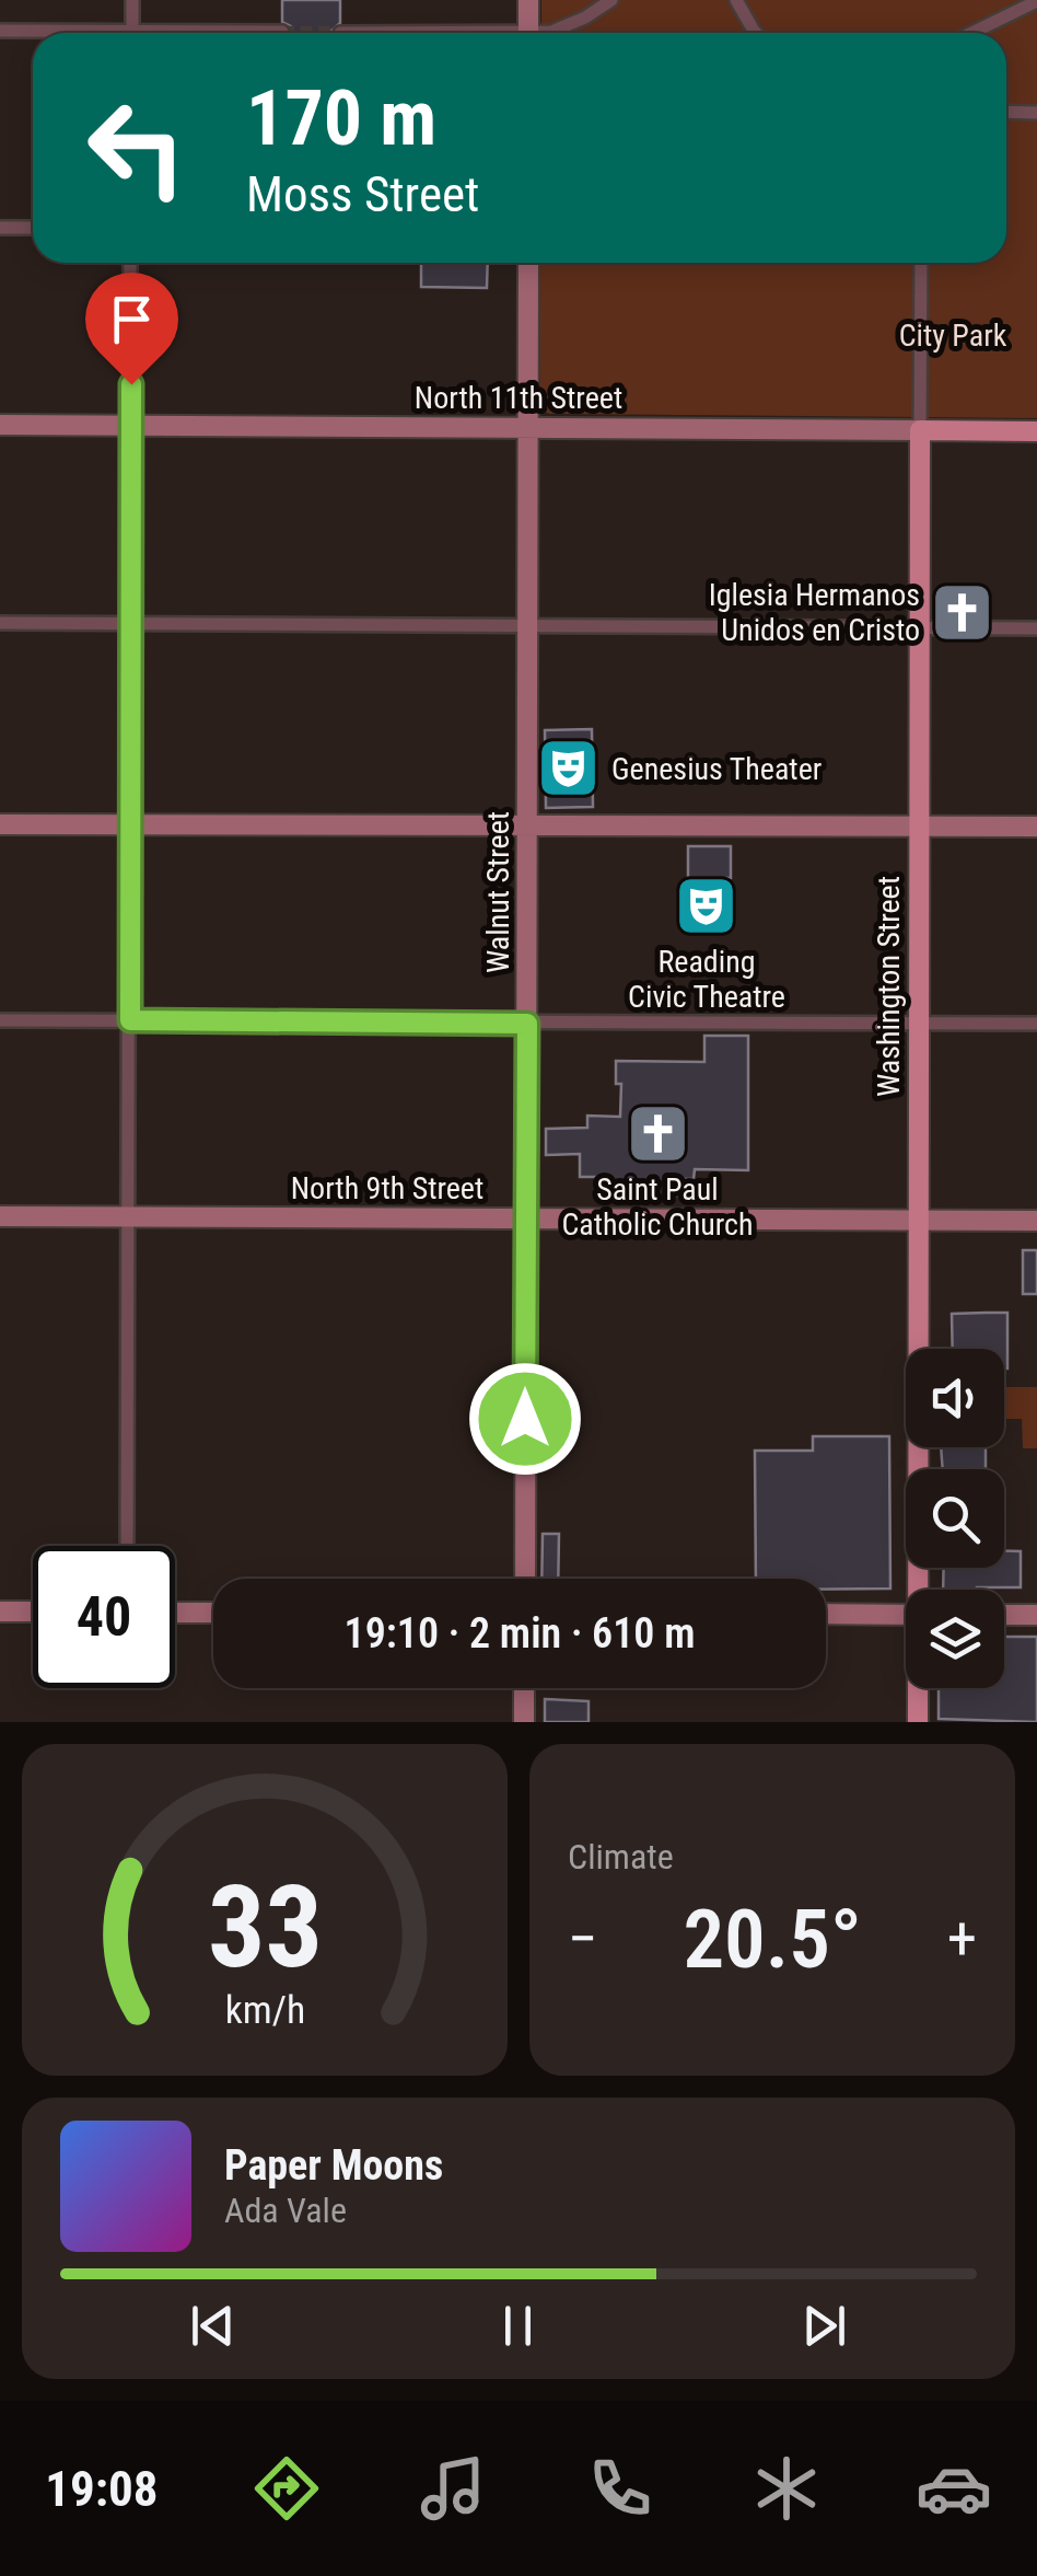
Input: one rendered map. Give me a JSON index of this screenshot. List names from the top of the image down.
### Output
{
  "streets": {
    "main road": ["North 11th Street", "Washington Street"],
    "street": ["Walnut Street", "North 9th Street"]
  },
  "crossings": [
    ["North 11th Street", "Walnut Street"],
    ["North 11th Street", "Washington Street"],
    ["Walnut Street", "North 9th Street"],
    ["Washington Street", "North 9th Street"]
  ],
  "parks": ["City Park"],
  "places": {
    "church": ["Iglesia Hermanos Unidos en Cristo", "Saint Paul Catholic Church"],
    "theatre": ["Genesius Theater", "Reading Civic Theatre"]
  },
  "page": {
    "turn": ["170 m", "Moss Street"],
    "limit": "40",
    "trip": "19:10 · 2 min · 610 m",
    "tile": "Climate",
    "heat": ["−", "20.5°", "+"],
    "song": ["Paper Moons", "Ada Vale"],
    "tabs": "19:08",
    "gauge": ["33", "km/h"]
  }
}
